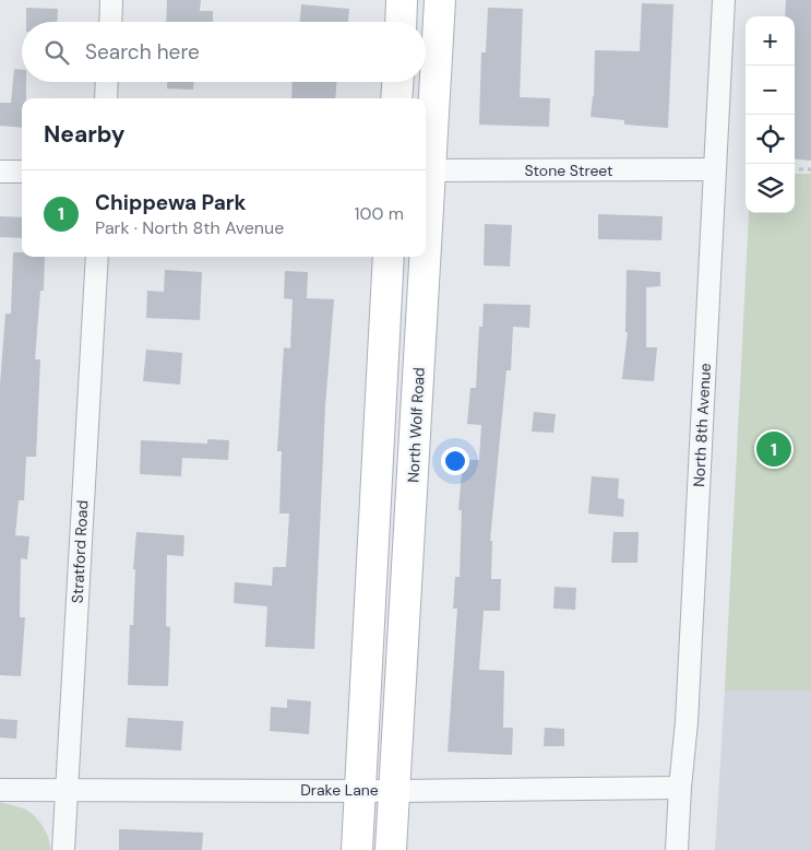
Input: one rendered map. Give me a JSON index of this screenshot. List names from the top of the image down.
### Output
{
  "streets": {
    "main road": ["North Wolf Road"],
    "street": [
      "Stone Street",
      "North 8th Avenue",
      "Stratford Road",
      "Drake Lane"
    ]
  },
  "crossings": [
    ["Stone Street", "North Wolf Road"],
    ["Stone Street", "North 8th Avenue"],
    ["North Wolf Road", "Drake Lane"],
    ["North 8th Avenue", "Drake Lane"],
    ["Stratford Road", "Drake Lane"]
  ],
  "page": {
    "map_buttons": ["+", "−"],
    "search": "Search here",
    "heading": "Nearby",
    "list": [
      {
        "mark": "1",
        "name": "Chippewa Park",
        "note": "Park · North 8th Avenue",
        "value": "100 m"
      }
    ],
    "pins": "1"
  }
}
